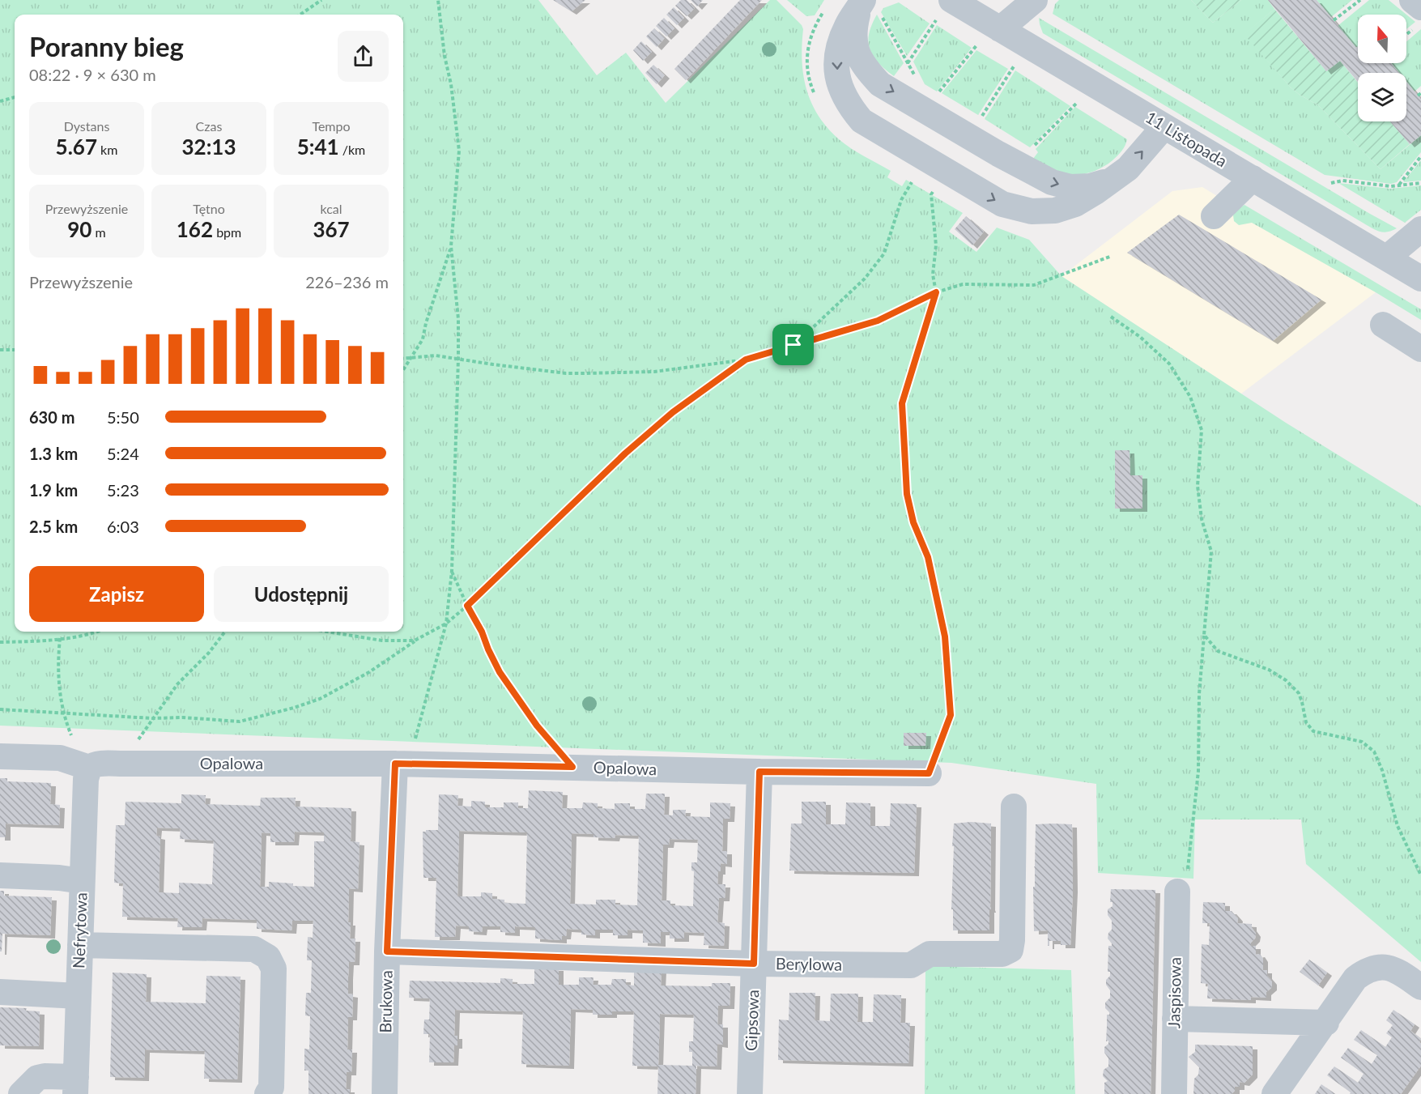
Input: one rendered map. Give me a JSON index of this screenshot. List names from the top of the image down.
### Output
{
  "streets": {
    "street": [
      "11 Listopada",
      "Opalowa",
      "Nefrytowa",
      "Berylowa",
      "Jaspisowa",
      "Brukowa",
      "Gipsowa"
    ]
  },
  "crossings": [
    ["Opalowa", "Nefrytowa"],
    ["Opalowa", "Brukowa"],
    ["Opalowa", "Gipsowa"],
    ["Berylowa", "Brukowa"],
    ["Berylowa", "Gipsowa"]
  ],
  "north": "top",
  "page": {
    "heading": ["Poranny bieg", "08:22 · 9 × 630 m"],
    "stats": [
      ["Dystans", "5.67 km"],
      ["Czas", "32:13"],
      ["Tempo", "5:41 /km"],
      ["Przewyższenie", "90 m"],
      ["Tętno", "162 bpm"],
      ["kcal", "367"]
    ],
    "chart": ["Przewyższenie", "226–236 m"],
    "list": [
      {
        "name": "630 m",
        "note": "5:50"
      },
      {
        "name": "1.3 km",
        "note": "5:24"
      },
      {
        "name": "1.9 km",
        "note": "5:23"
      },
      {
        "name": "2.5 km",
        "note": "6:03"
      }
    ],
    "buttons": ["Zapisz", "Udostępnij"]
  }
}
